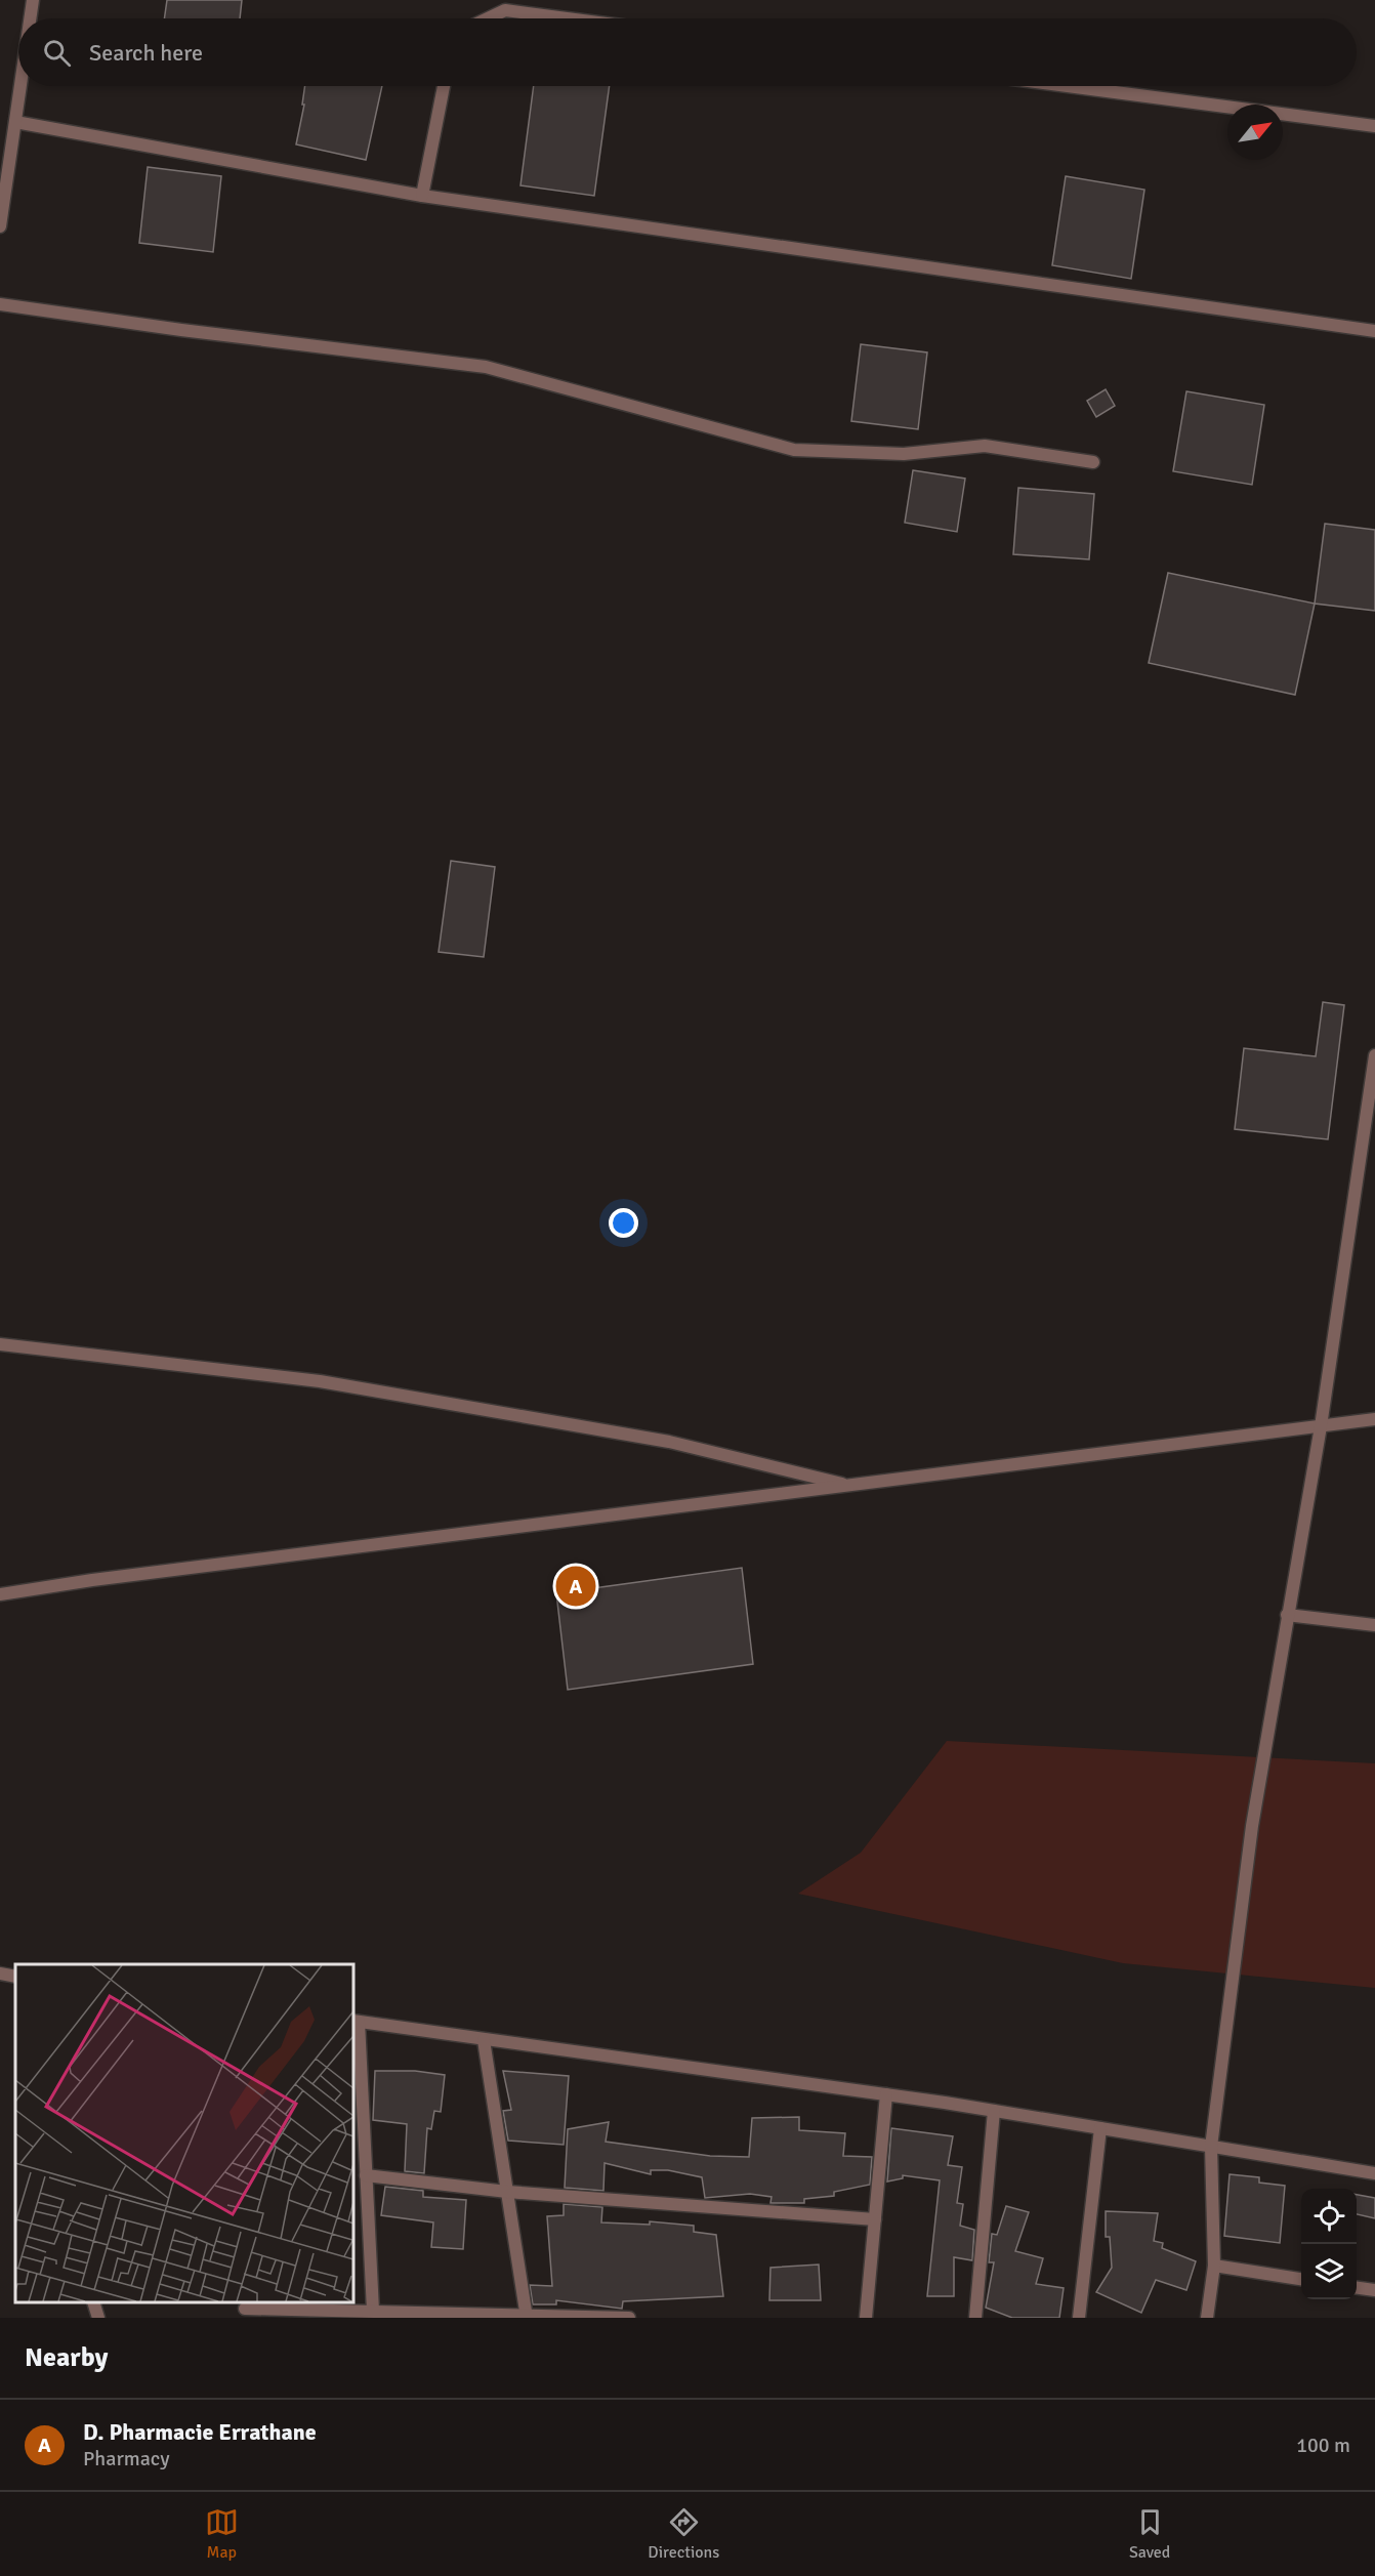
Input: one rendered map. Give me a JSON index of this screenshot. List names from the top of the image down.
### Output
{
  "north": "top right",
  "page": {
    "search": "Search here",
    "pins": "A",
    "heading": "Nearby",
    "list": [
      {
        "mark": "A",
        "name": "D. Pharmacie Errathane",
        "note": "Pharmacy",
        "value": "100 m"
      }
    ],
    "nav": ["Map", "Directions", "Saved"]
  }
}
